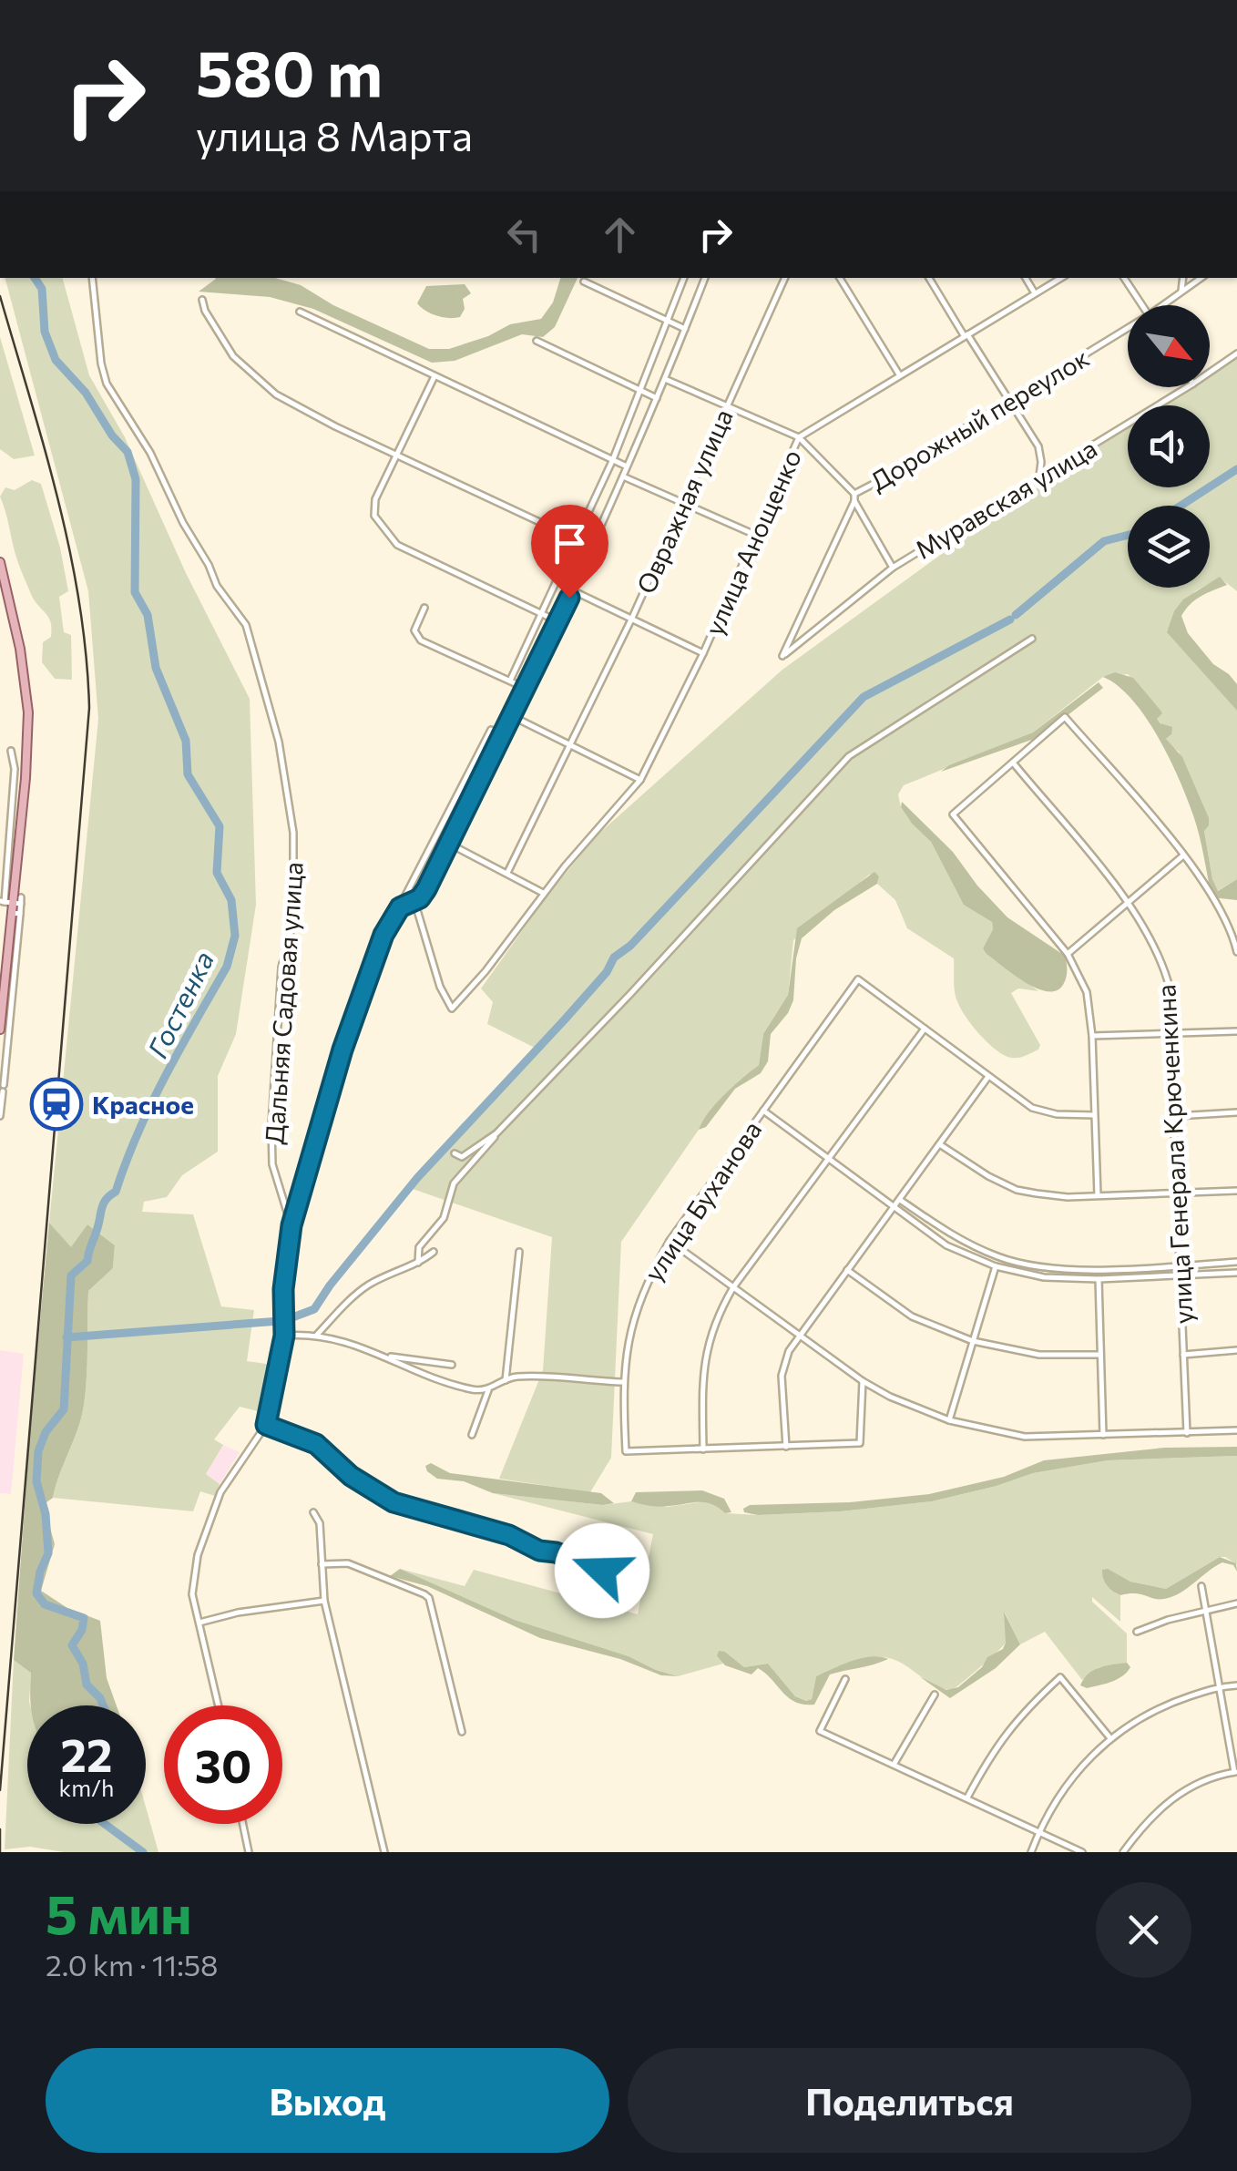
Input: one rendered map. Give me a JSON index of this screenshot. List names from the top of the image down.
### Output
{
  "streets": {
    "street": [
      "Дорожный переулок",
      "Муравская улица",
      "Овражная улица",
      "улица Анощенко",
      "Дальняя Садовая улица",
      "улица Генерала Крюченкина",
      "улица Буханова"
    ]
  },
  "crossings": [
    ["Дорожный переулок", "Муравская улица"]
  ],
  "water": ["Гостенка"],
  "places": {
    "station": ["Красное"]
  },
  "north": "bottom right",
  "page": {
    "turn": ["580 m", "улица 8 Марта"],
    "speed": "22 km/h",
    "limit": "30",
    "heading": ["5 мин", "2.0 km · 11:58"],
    "buttons": ["Выход", "Поделиться"]
  }
}
